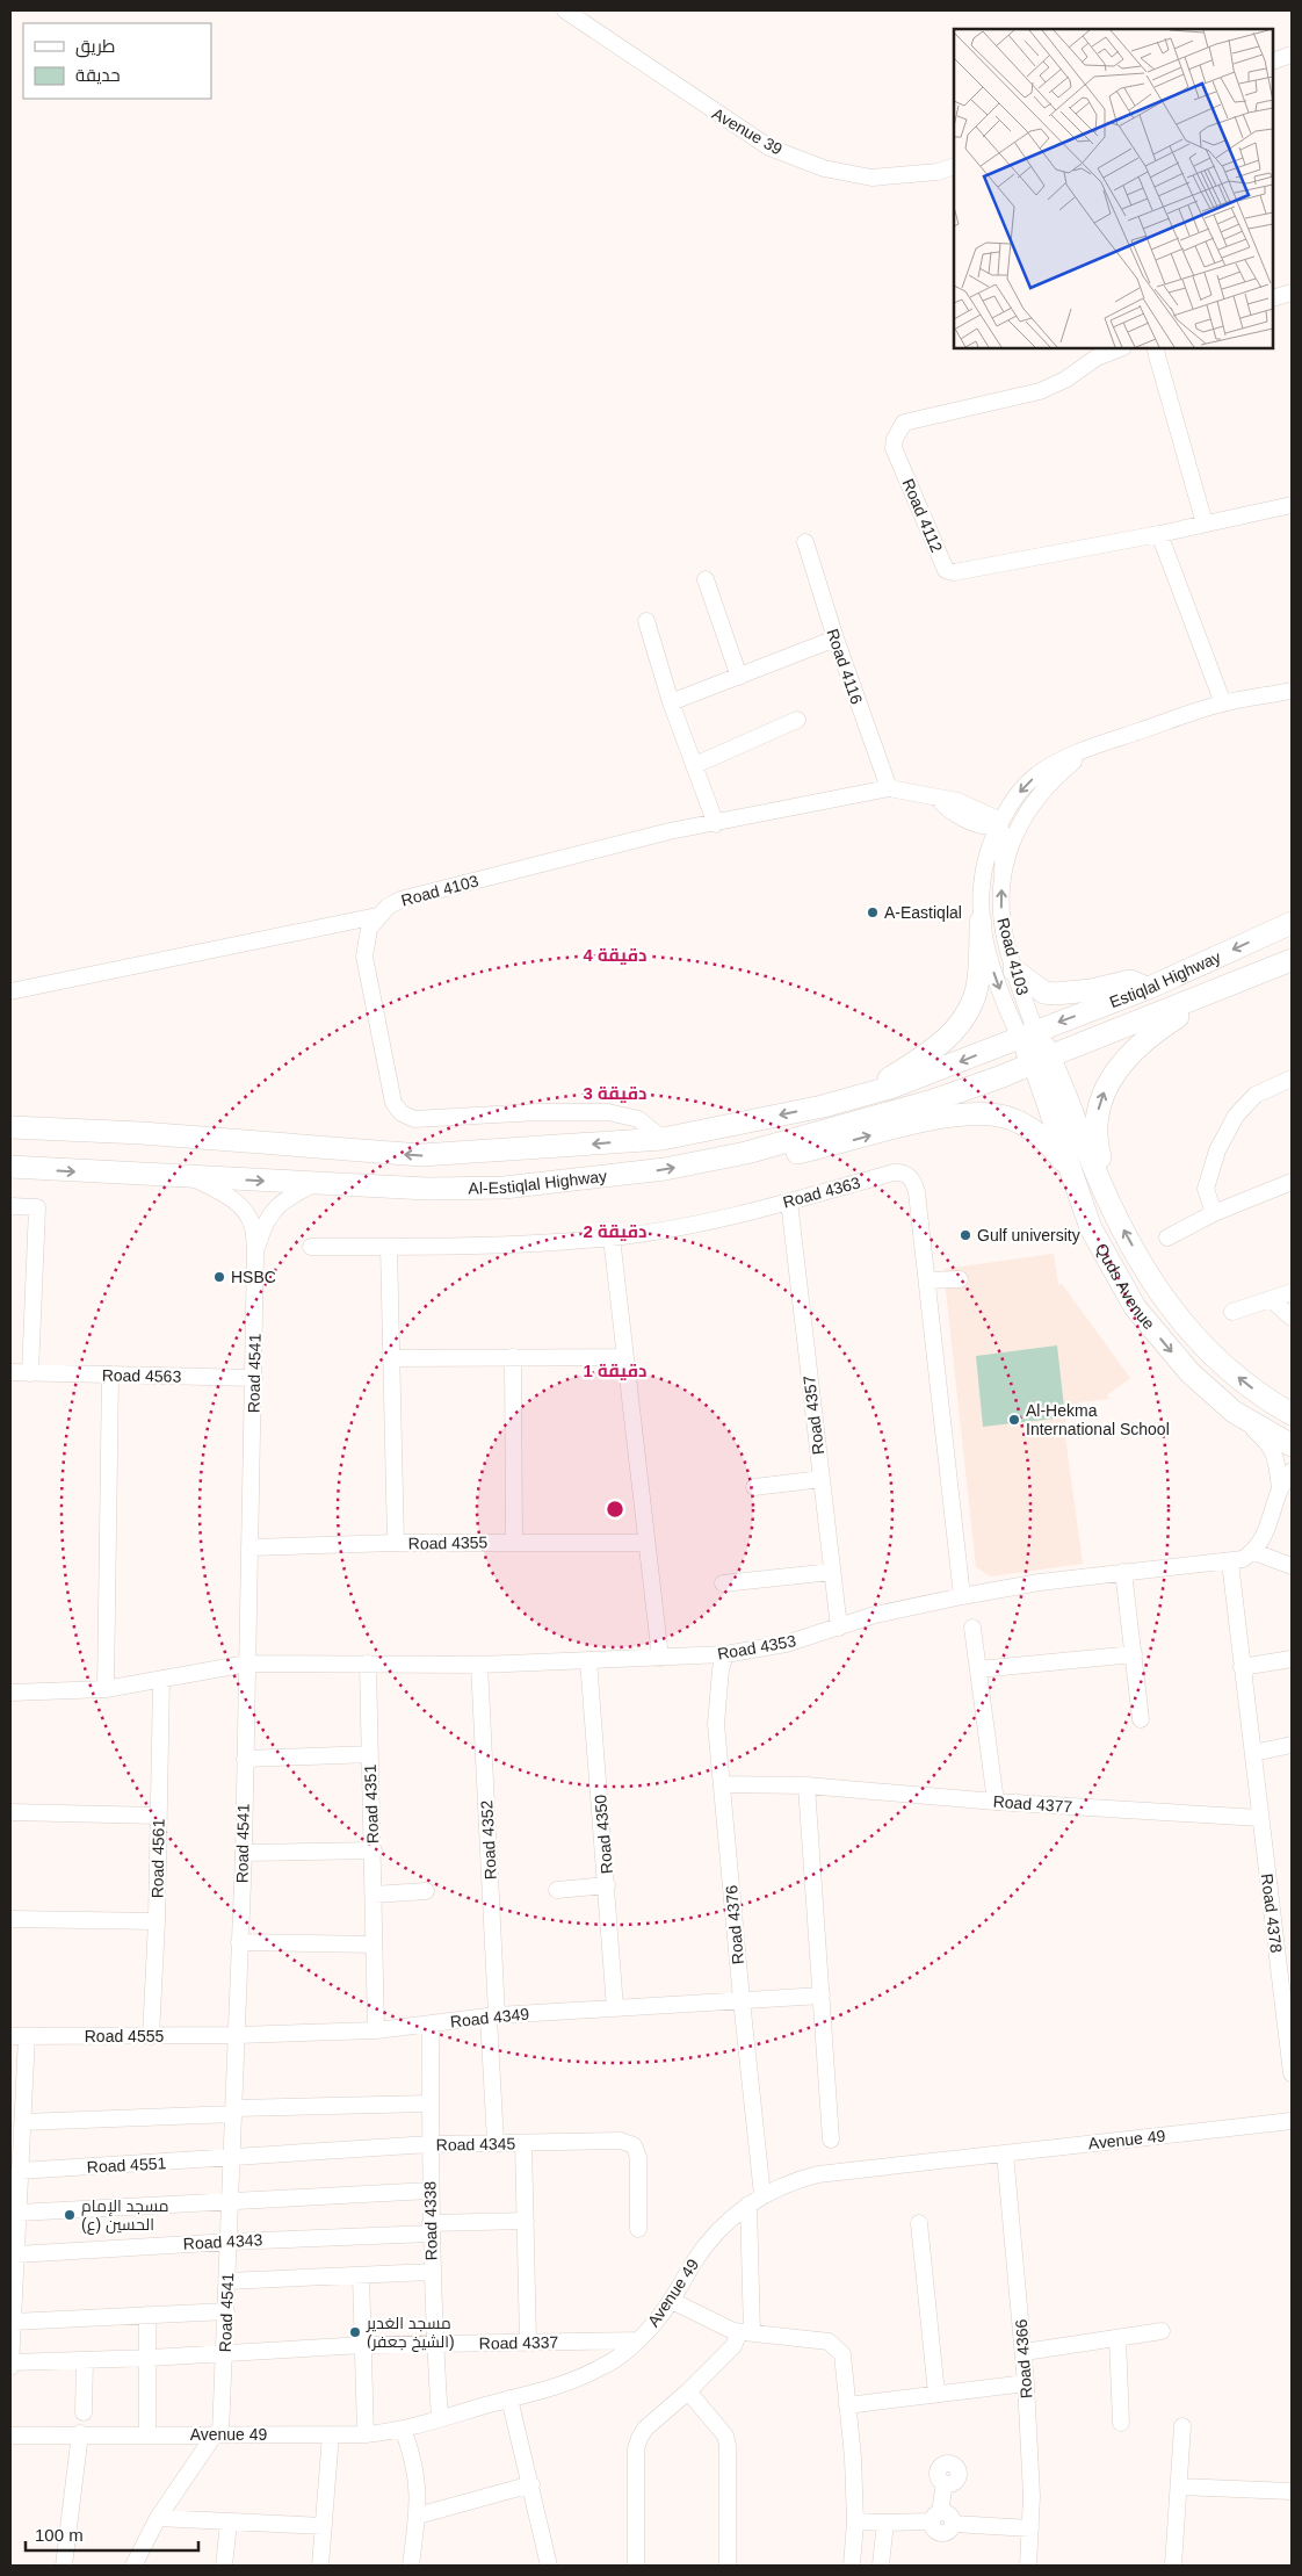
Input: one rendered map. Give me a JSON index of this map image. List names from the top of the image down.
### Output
{
  "streets": {
    "main road": ["Estiqlal Highway", "Al-Estiqlal Highway", "Quds Avenue"],
    "street": [
      "Avenue 39",
      "Road 4112",
      "Road 4116",
      "Road 4103",
      "Road 4363",
      "Road 4541",
      "Road 4563",
      "Road 4357",
      "Road 4355",
      "Road 4353",
      "Road 4351",
      "Road 4377",
      "Road 4350",
      "Road 4352",
      "Road 4561",
      "Road 4378",
      "Road 4376",
      "Road 4349",
      "Road 4555",
      "Avenue 49",
      "Road 4345",
      "Road 4551",
      "Road 4338",
      "Road 4343",
      "Road 4337",
      "Road 4366"
    ]
  },
  "crossings": [
    ["Road 4116", "Road 4103"],
    ["Road 4103", "Estiqlal Highway"],
    ["Road 4103", "Al-Estiqlal Highway"],
    ["Road 4103", "Quds Avenue"],
    ["Estiqlal Highway", "Al-Estiqlal Highway"],
    ["Estiqlal Highway", "Quds Avenue"],
    ["Al-Estiqlal Highway", "Quds Avenue"],
    ["Road 4363", "Road 4357"],
    ["Road 4363", "Road 4353"],
    ["Road 4541", "Road 4563"],
    ["Road 4541", "Road 4355"],
    ["Road 4541", "Road 4353"],
    ["Road 4541", "Road 4349"],
    ["Road 4541", "Road 4555"],
    ["Road 4541", "Avenue 49"],
    ["Road 4541", "Road 4345"],
    ["Road 4541", "Road 4551"],
    ["Road 4541", "Road 4343"],
    ["Road 4541", "Road 4337"],
    ["Road 4357", "Road 4353"],
    ["Road 4353", "Road 4351"],
    ["Road 4353", "Road 4350"],
    ["Road 4353", "Road 4352"],
    ["Road 4353", "Road 4378"],
    ["Road 4353", "Road 4376"],
    ["Road 4351", "Road 4349"],
    ["Road 4377", "Road 4378"],
    ["Road 4377", "Road 4376"],
    ["Road 4350", "Road 4349"],
    ["Road 4352", "Road 4349"],
    ["Road 4352", "Road 4345"],
    ["Road 4561", "Road 4555"],
    ["Road 4376", "Road 4349"],
    ["Road 4376", "Avenue 49"],
    ["Road 4349", "Road 4555"],
    ["Road 4349", "Road 4338"],
    ["Avenue 49", "Road 4338"],
    ["Avenue 49", "Road 4337"],
    ["Avenue 49", "Road 4366"],
    ["Road 4345", "Road 4551"],
    ["Road 4345", "Road 4338"],
    ["Road 4338", "Road 4343"],
    ["Road 4338", "Road 4337"]
  ],
  "places": [
    "A-Eastiqlal",
    "Gulf university",
    "HSBC",
    "Al-Hekma International School",
    "مسجد الإمام الحسين (ع)",
    "مسجد الغدير (الشيخ جعفر)"
  ],
  "legend": ["طريق", "حديقة"],
  "scale_bar": "100 m",
  "rings": [
    "4 دقيقة",
    "3 دقيقة",
    "2 دقيقة",
    "1 دقيقة"
  ]
}
